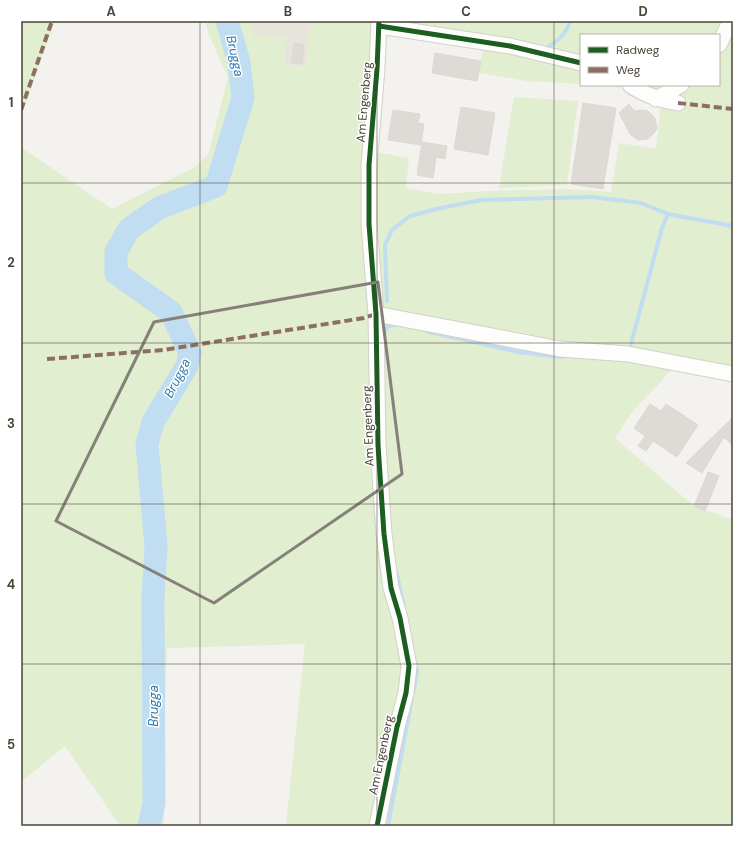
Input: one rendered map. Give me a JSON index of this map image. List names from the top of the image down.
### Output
{
  "streets": {
    "street": ["Am Engenberg"]
  },
  "water": ["Brugga"],
  "legend": ["Radweg", "Weg"],
  "grid": {
    "columns": [
      "A",
      "B",
      "C",
      "D"
    ],
    "rows": [
      "1",
      "2",
      "3",
      "4",
      "5"
    ]
  }
}
